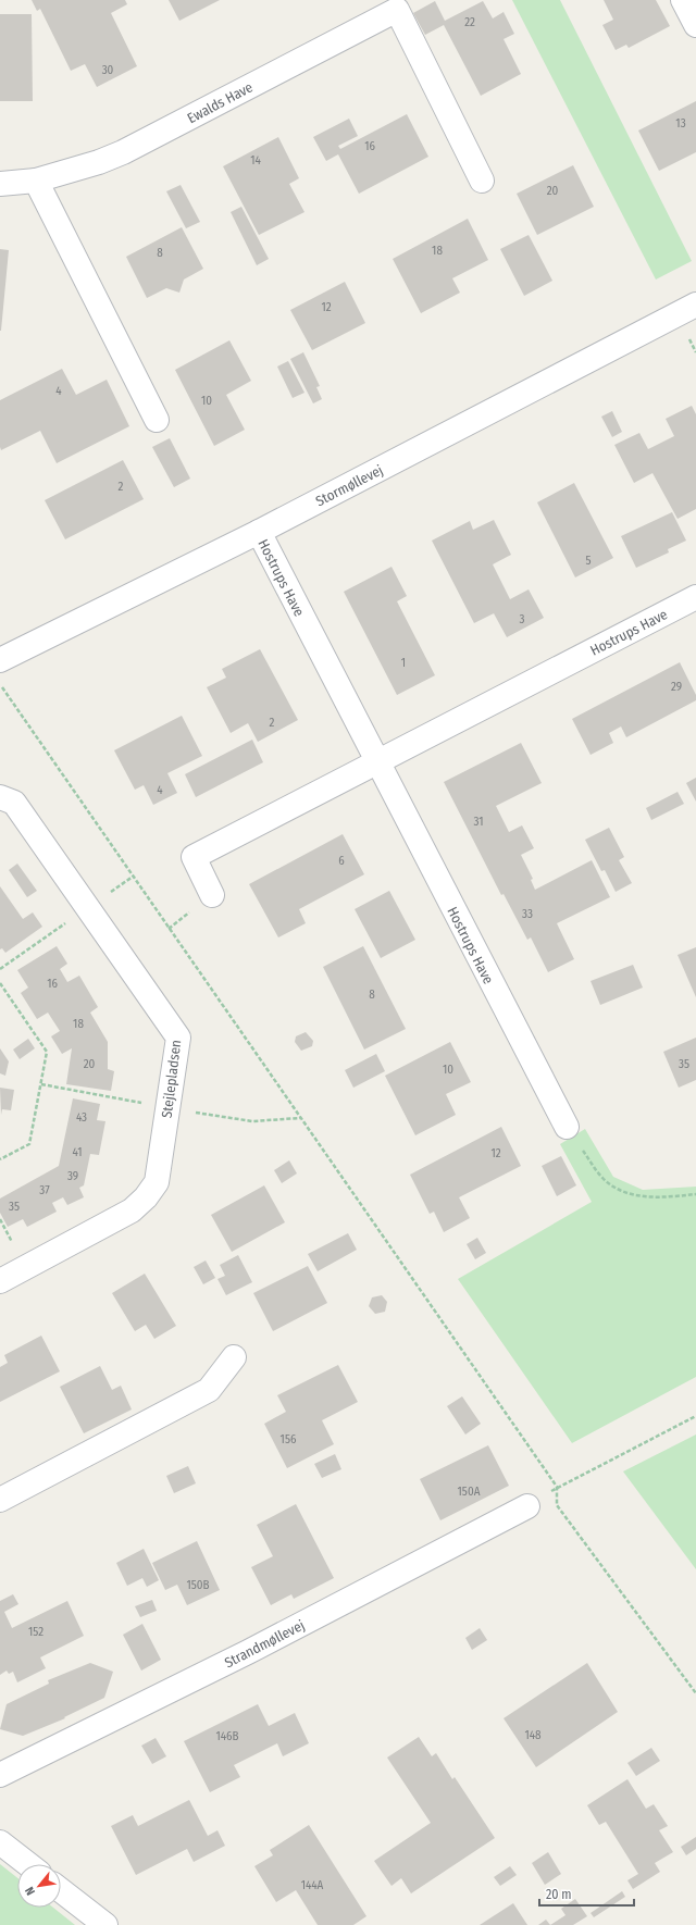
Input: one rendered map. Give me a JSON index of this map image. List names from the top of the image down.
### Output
{
  "streets": {
    "street": [
      "Ewalds Have",
      "Stormøllevej",
      "Hostrups Have",
      "Stejlepladsen",
      "Strandmøllevej"
    ]
  },
  "crossings": [
    ["Stormøllevej", "Hostrups Have"]
  ],
  "house_numbers": [
    "22",
    "30",
    "13",
    "16",
    "14",
    "20",
    "18",
    "8",
    "12",
    "4",
    "10",
    "2",
    "5",
    "3",
    "1",
    "29",
    "2",
    "4",
    "31",
    "6",
    "33",
    "16",
    "8",
    "18",
    "20",
    "35",
    "10",
    "43",
    "41",
    "12",
    "39",
    "37",
    "35",
    "156",
    "150A",
    "150B",
    "152",
    "148",
    "146B",
    "144A"
  ],
  "scale_bar": "20 m",
  "north": "bottom left"
}
